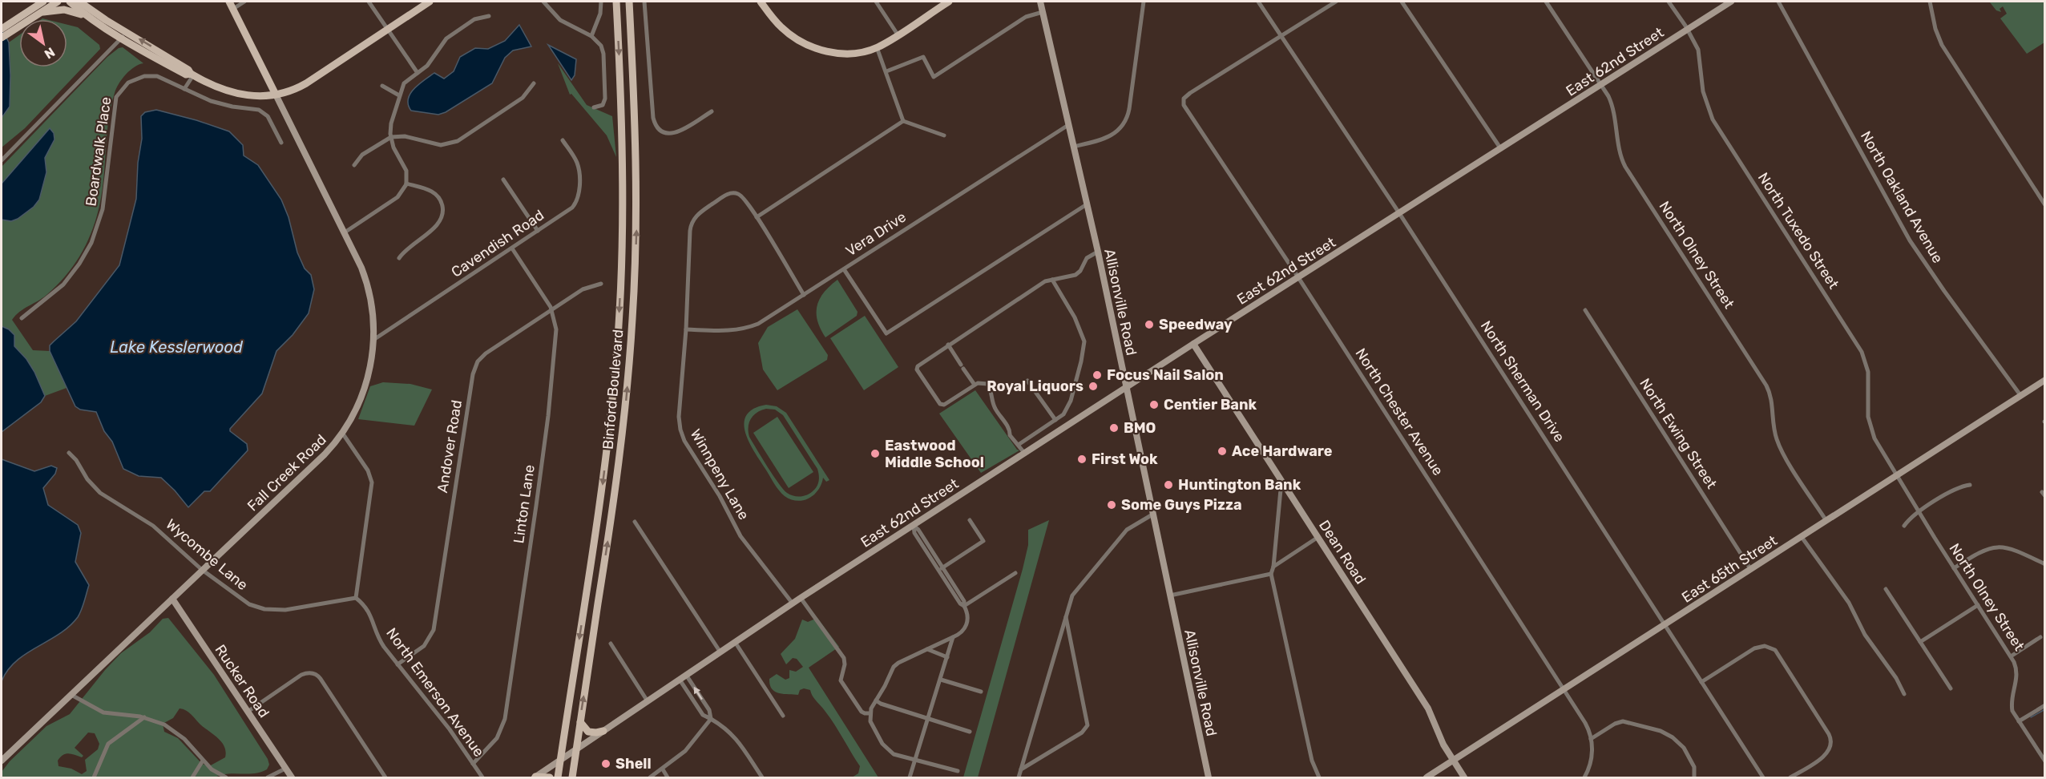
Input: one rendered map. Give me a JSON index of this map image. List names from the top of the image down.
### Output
{
  "streets": {
    "main road": ["Binford Boulevard"],
    "street": [
      "East 62nd Street",
      "Boardwalk Place",
      "North Oakland Avenue",
      "North Tuxedo Street",
      "Vera Drive",
      "Cavendish Road",
      "North Olney Street",
      "Allisonville Road",
      "North Sherman Drive",
      "North Chester Avenue",
      "North Ewing Street",
      "Andover Road",
      "Fall Creek Road",
      "Winnpeny Lane",
      "Linton Lane",
      "Dean Road",
      "Wycombe Lane",
      "East 65th Street",
      "Rucker Road",
      "North Emerson Avenue"
    ]
  },
  "crossings": [
    ["East 62nd Street", "North Tuxedo Street"],
    ["East 62nd Street", "North Olney Street"],
    ["East 62nd Street", "Allisonville Road"],
    ["East 62nd Street", "North Sherman Drive"],
    ["East 62nd Street", "Binford Boulevard"],
    ["East 62nd Street", "North Chester Avenue"],
    ["East 62nd Street", "Winnpeny Lane"],
    ["East 62nd Street", "Dean Road"],
    ["North Oakland Avenue", "East 65th Street"],
    ["North Tuxedo Street", "North Olney Street"],
    ["North Tuxedo Street", "East 65th Street"],
    ["Vera Drive", "Allisonville Road"],
    ["Vera Drive", "Winnpeny Lane"],
    ["Cavendish Road", "Fall Creek Road"],
    ["Cavendish Road", "Linton Lane"],
    ["North Olney Street", "East 65th Street"],
    ["North Sherman Drive", "North Chester Avenue"],
    ["North Sherman Drive", "East 65th Street"],
    ["North Chester Avenue", "East 65th Street"],
    ["North Ewing Street", "East 65th Street"],
    ["Andover Road", "Linton Lane"],
    ["Andover Road", "North Emerson Avenue"],
    ["Fall Creek Road", "Wycombe Lane"],
    ["Fall Creek Road", "Rucker Road"],
    ["Linton Lane", "North Emerson Avenue"],
    ["Dean Road", "East 65th Street"],
    ["Wycombe Lane", "North Emerson Avenue"]
  ],
  "water": ["Lake Kesslerwood"],
  "places": [
    "Speedway",
    "Focus Nail Salon",
    "Royal Liquors",
    "Centier Bank",
    "BMO",
    "Ace Hardware",
    "Eastwood Middle School",
    "First Wok",
    "Huntington Bank",
    "Some Guys Pizza",
    "Shell"
  ],
  "north": "bottom right"
}
